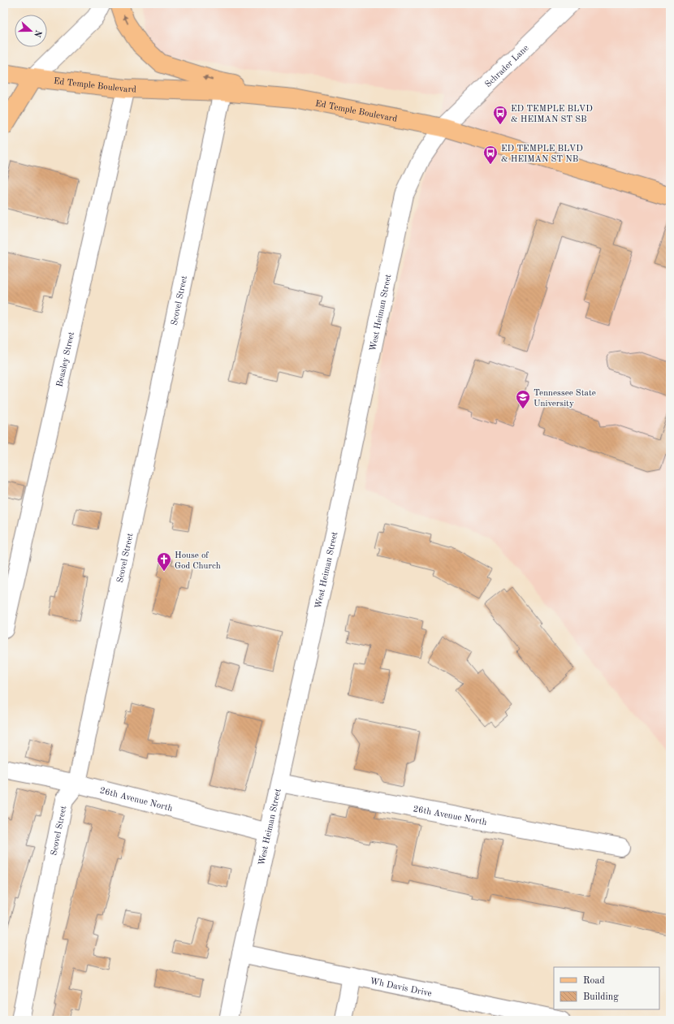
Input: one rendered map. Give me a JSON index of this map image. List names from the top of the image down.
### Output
{
  "streets": {
    "main road": ["Ed Temple Boulevard"],
    "street": [
      "Schrader Lane",
      "Scovel Street",
      "West Heiman Street",
      "Beasley Street",
      "26th Avenue North",
      "Wh Davis Drive"
    ]
  },
  "crossings": [
    ["Schrader Lane", "Ed Temple Boulevard"],
    ["Schrader Lane", "West Heiman Street"],
    ["Ed Temple Boulevard", "Scovel Street"],
    ["Ed Temple Boulevard", "West Heiman Street"],
    ["Ed Temple Boulevard", "Beasley Street"],
    ["Scovel Street", "26th Avenue North"],
    ["West Heiman Street", "26th Avenue North"],
    ["West Heiman Street", "Wh Davis Drive"]
  ],
  "places": {
    "bus stop": ["ED TEMPLE BLVD & HEIMAN ST SB", "ED TEMPLE BLVD & HEIMAN ST NB"],
    "school or university": ["Tennessee State University"],
    "church": ["House of God Church"]
  },
  "legend": ["Road", "Building"],
  "north": "right"
}
